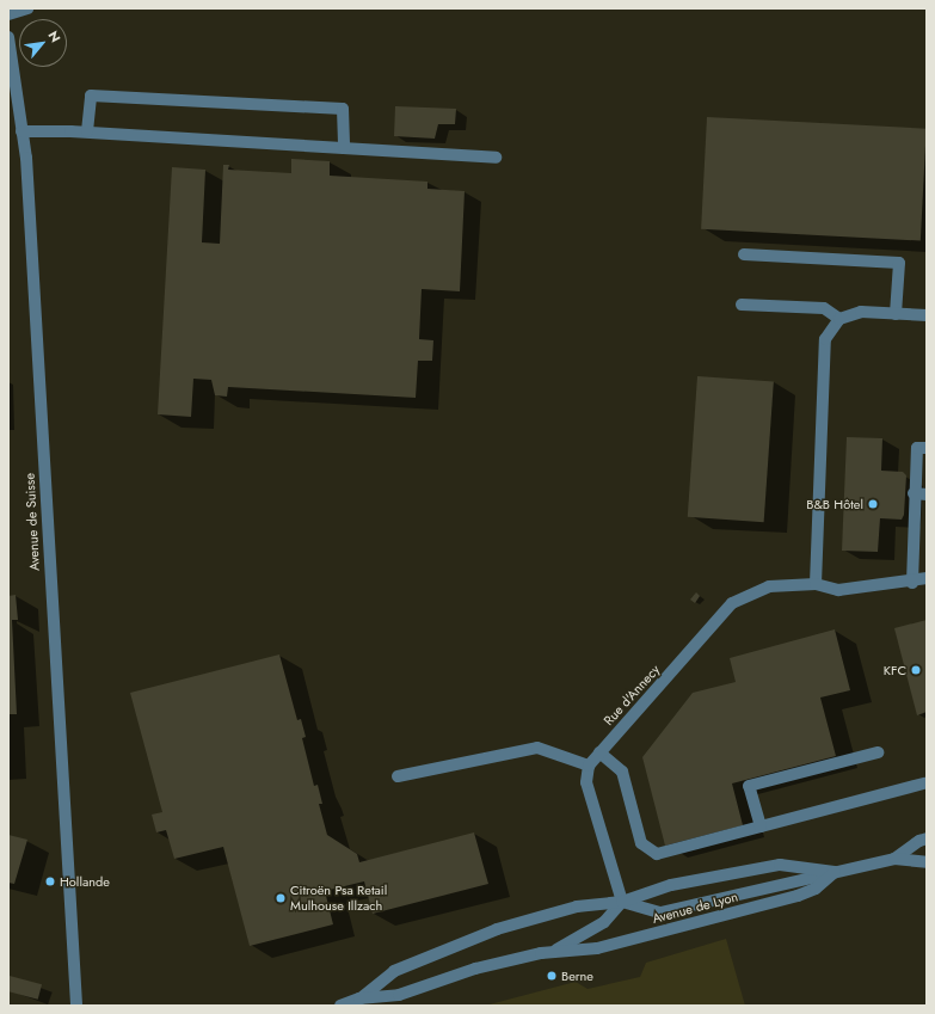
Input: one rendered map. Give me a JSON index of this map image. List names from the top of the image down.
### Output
{
  "streets": {
    "street": ["Avenue de Suisse", "Rue d'Annecy", "Avenue de Lyon"]
  },
  "places": [
    "B&B Hôtel",
    "KFC",
    "Hollande",
    "Citroën Psa Retail Mulhouse Illzach",
    "Berne"
  ],
  "north": "top right"
}
